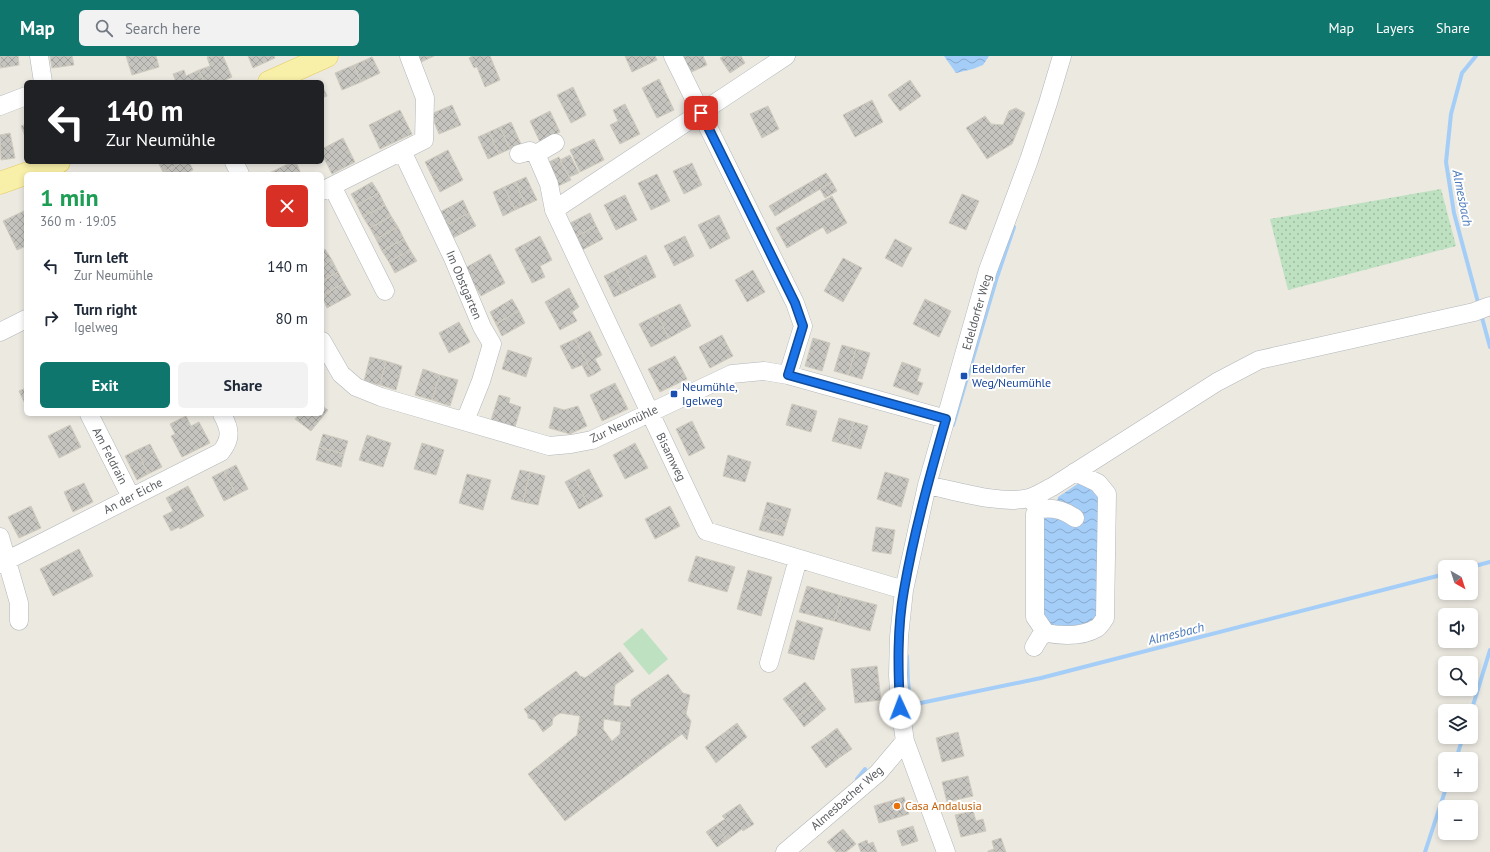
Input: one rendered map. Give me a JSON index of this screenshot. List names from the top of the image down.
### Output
{
  "streets": {
    "street": [
      "Im Obstgarten",
      "Edeldorfer Weg",
      "Zur Neumühle",
      "Am Feldrain",
      "Bisamweg",
      "An der Eiche",
      "Almesbacher Weg"
    ]
  },
  "crossings": [
    ["Im Obstgarten", "Zur Neumühle"],
    ["Edeldorfer Weg", "Zur Neumühle"],
    ["Edeldorfer Weg", "Bisamweg"],
    ["Edeldorfer Weg", "Almesbacher Weg"],
    ["Zur Neumühle", "Bisamweg"],
    ["Am Feldrain", "An der Eiche"]
  ],
  "water": ["Almesbach"],
  "places": {
    "transit": ["Edeldorfer Weg/Neumühle", "Neumühle, Igelweg"],
    "other": ["Casa Andalusia"]
  },
  "north": "bottom right",
  "page": {
    "header": "Map",
    "search": "Search here",
    "nav": ["Map", "Layers", "Share"],
    "turn": ["140 m", "Zur Neumühle"],
    "heading": ["1 min", "360 m · 19:05"],
    "list": [
      {
        "name": "Turn left",
        "note": "Zur Neumühle",
        "value": "140 m"
      },
      {
        "name": "Turn right",
        "note": "Igelweg",
        "value": "80 m"
      }
    ],
    "buttons": ["Exit", "Share"],
    "map_buttons": ["+", "−"]
  }
}
